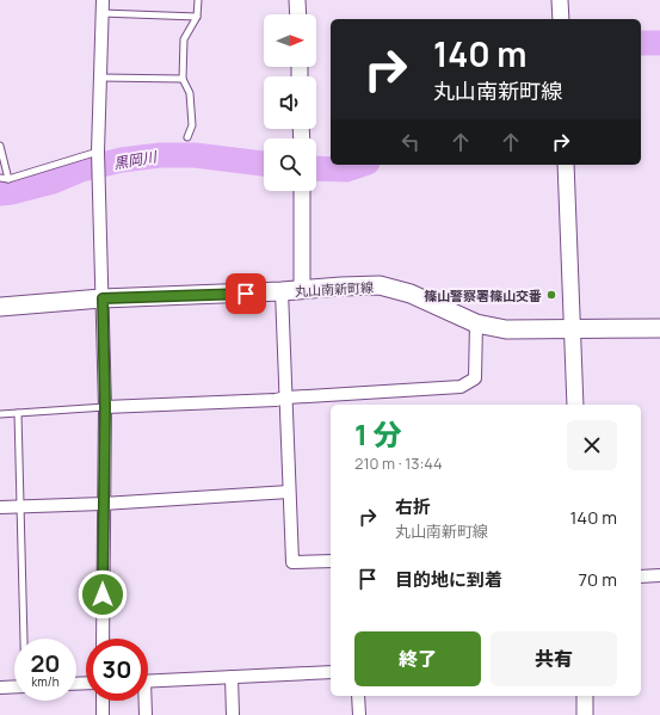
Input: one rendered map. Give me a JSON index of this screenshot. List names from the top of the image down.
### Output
{
  "streets": {
    "main road": ["丸山南新町線"]
  },
  "water": ["黒岡川"],
  "places": ["篠山警察署篠山交番"],
  "north": "right",
  "page": {
    "turn": ["140 m", "丸山南新町線"],
    "heading": ["1 分", "210 m · 13:44"],
    "list": [
      {
        "name": "右折",
        "note": "丸山南新町線",
        "value": "140 m"
      },
      {
        "name": "目的地に到着",
        "value": "70 m"
      }
    ],
    "buttons": ["終了", "共有"],
    "speed": "20 km/h",
    "limit": "30"
  }
}
